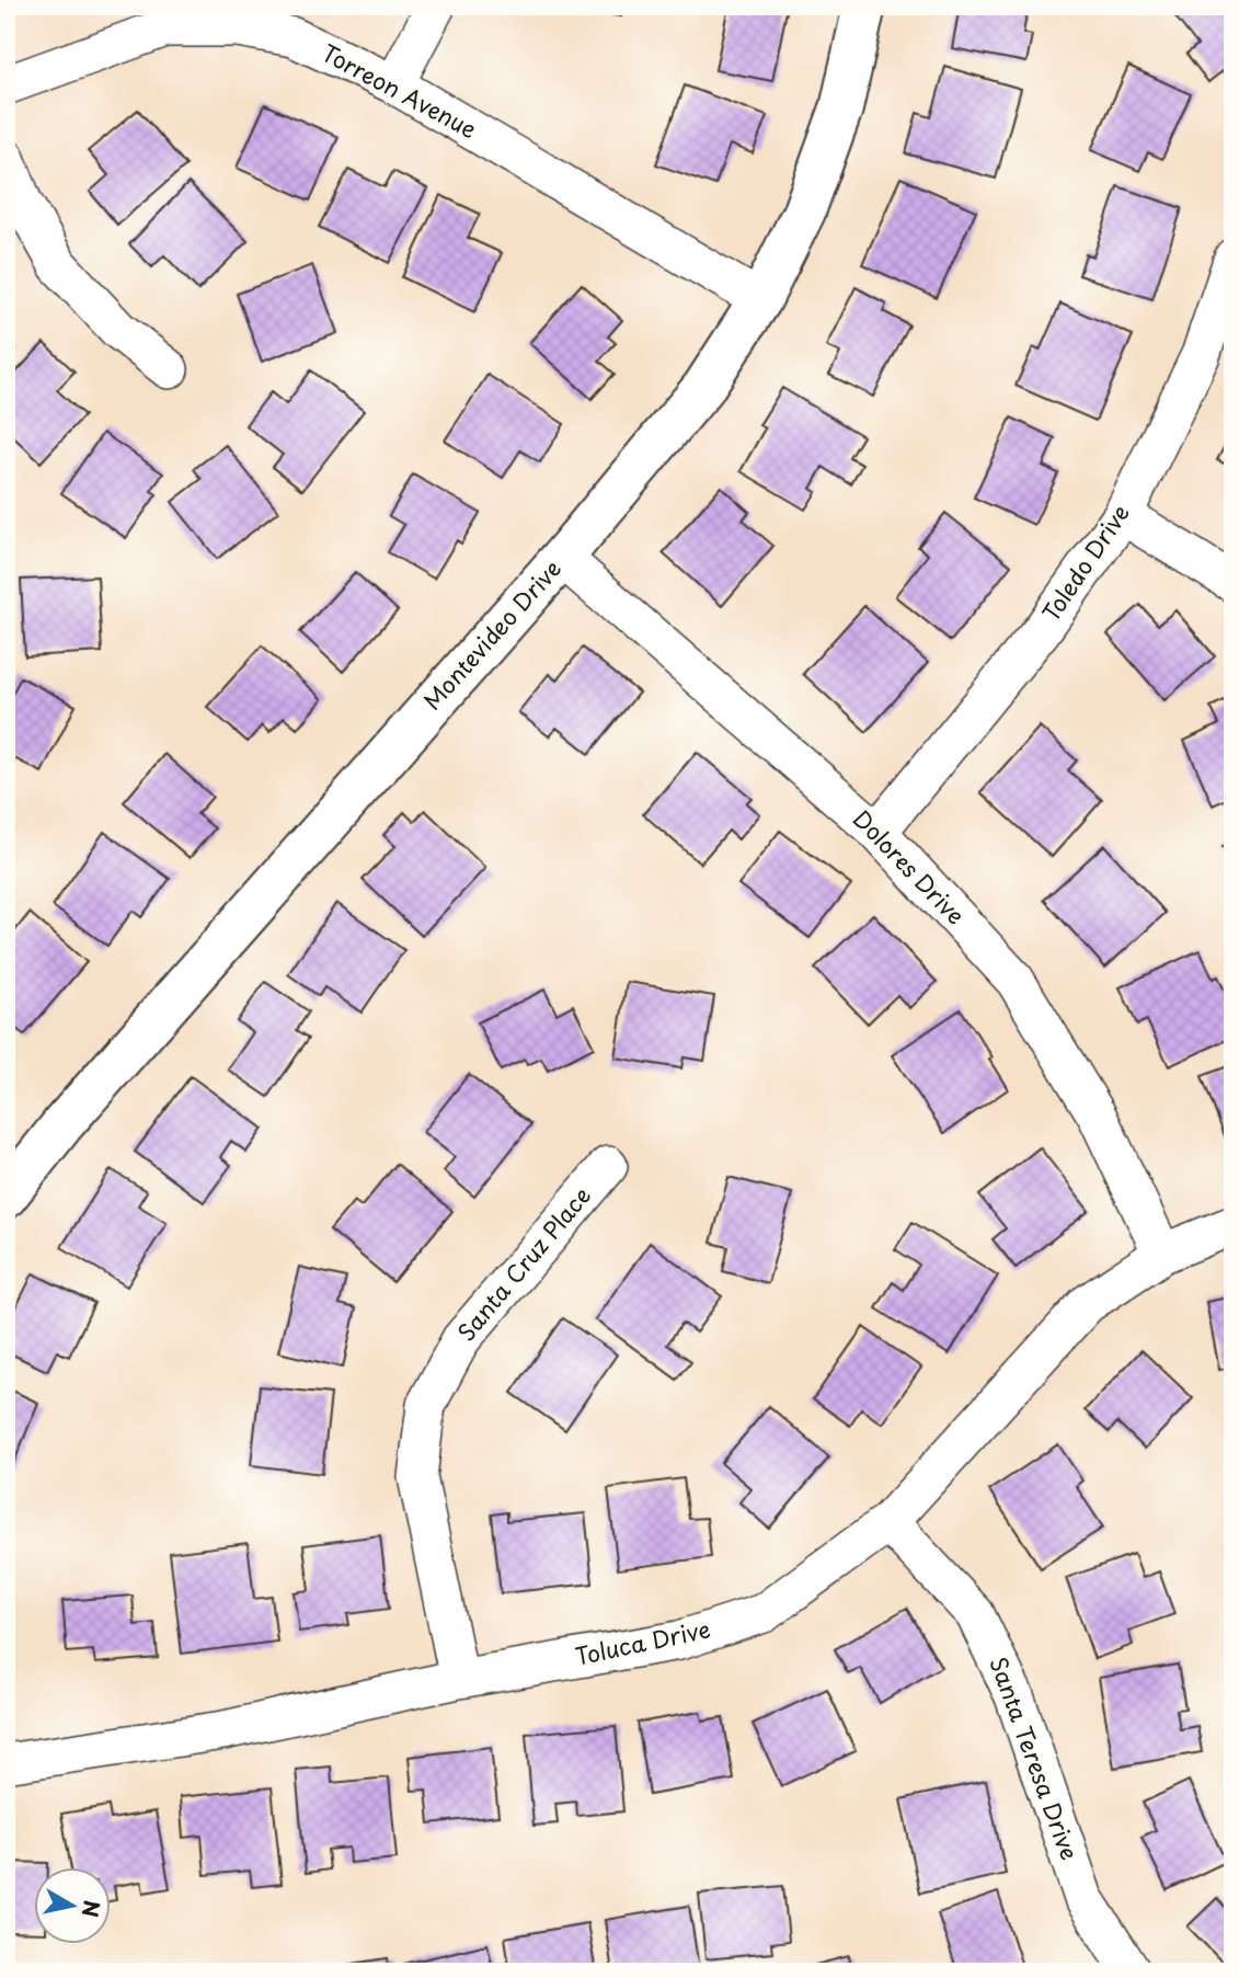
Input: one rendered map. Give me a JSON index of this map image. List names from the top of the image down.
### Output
{
  "streets": {
    "street": [
      "Torreon Avenue",
      "Toledo Drive",
      "Montevideo Drive",
      "Dolores Drive",
      "Santa Cruz Place",
      "Toluca Drive",
      "Santa Teresa Drive"
    ]
  },
  "crossings": [
    ["Torreon Avenue", "Montevideo Drive"],
    ["Toledo Drive", "Dolores Drive"],
    ["Montevideo Drive", "Dolores Drive"],
    ["Dolores Drive", "Toluca Drive"],
    ["Santa Cruz Place", "Toluca Drive"],
    ["Toluca Drive", "Santa Teresa Drive"]
  ],
  "north": "right"
}
